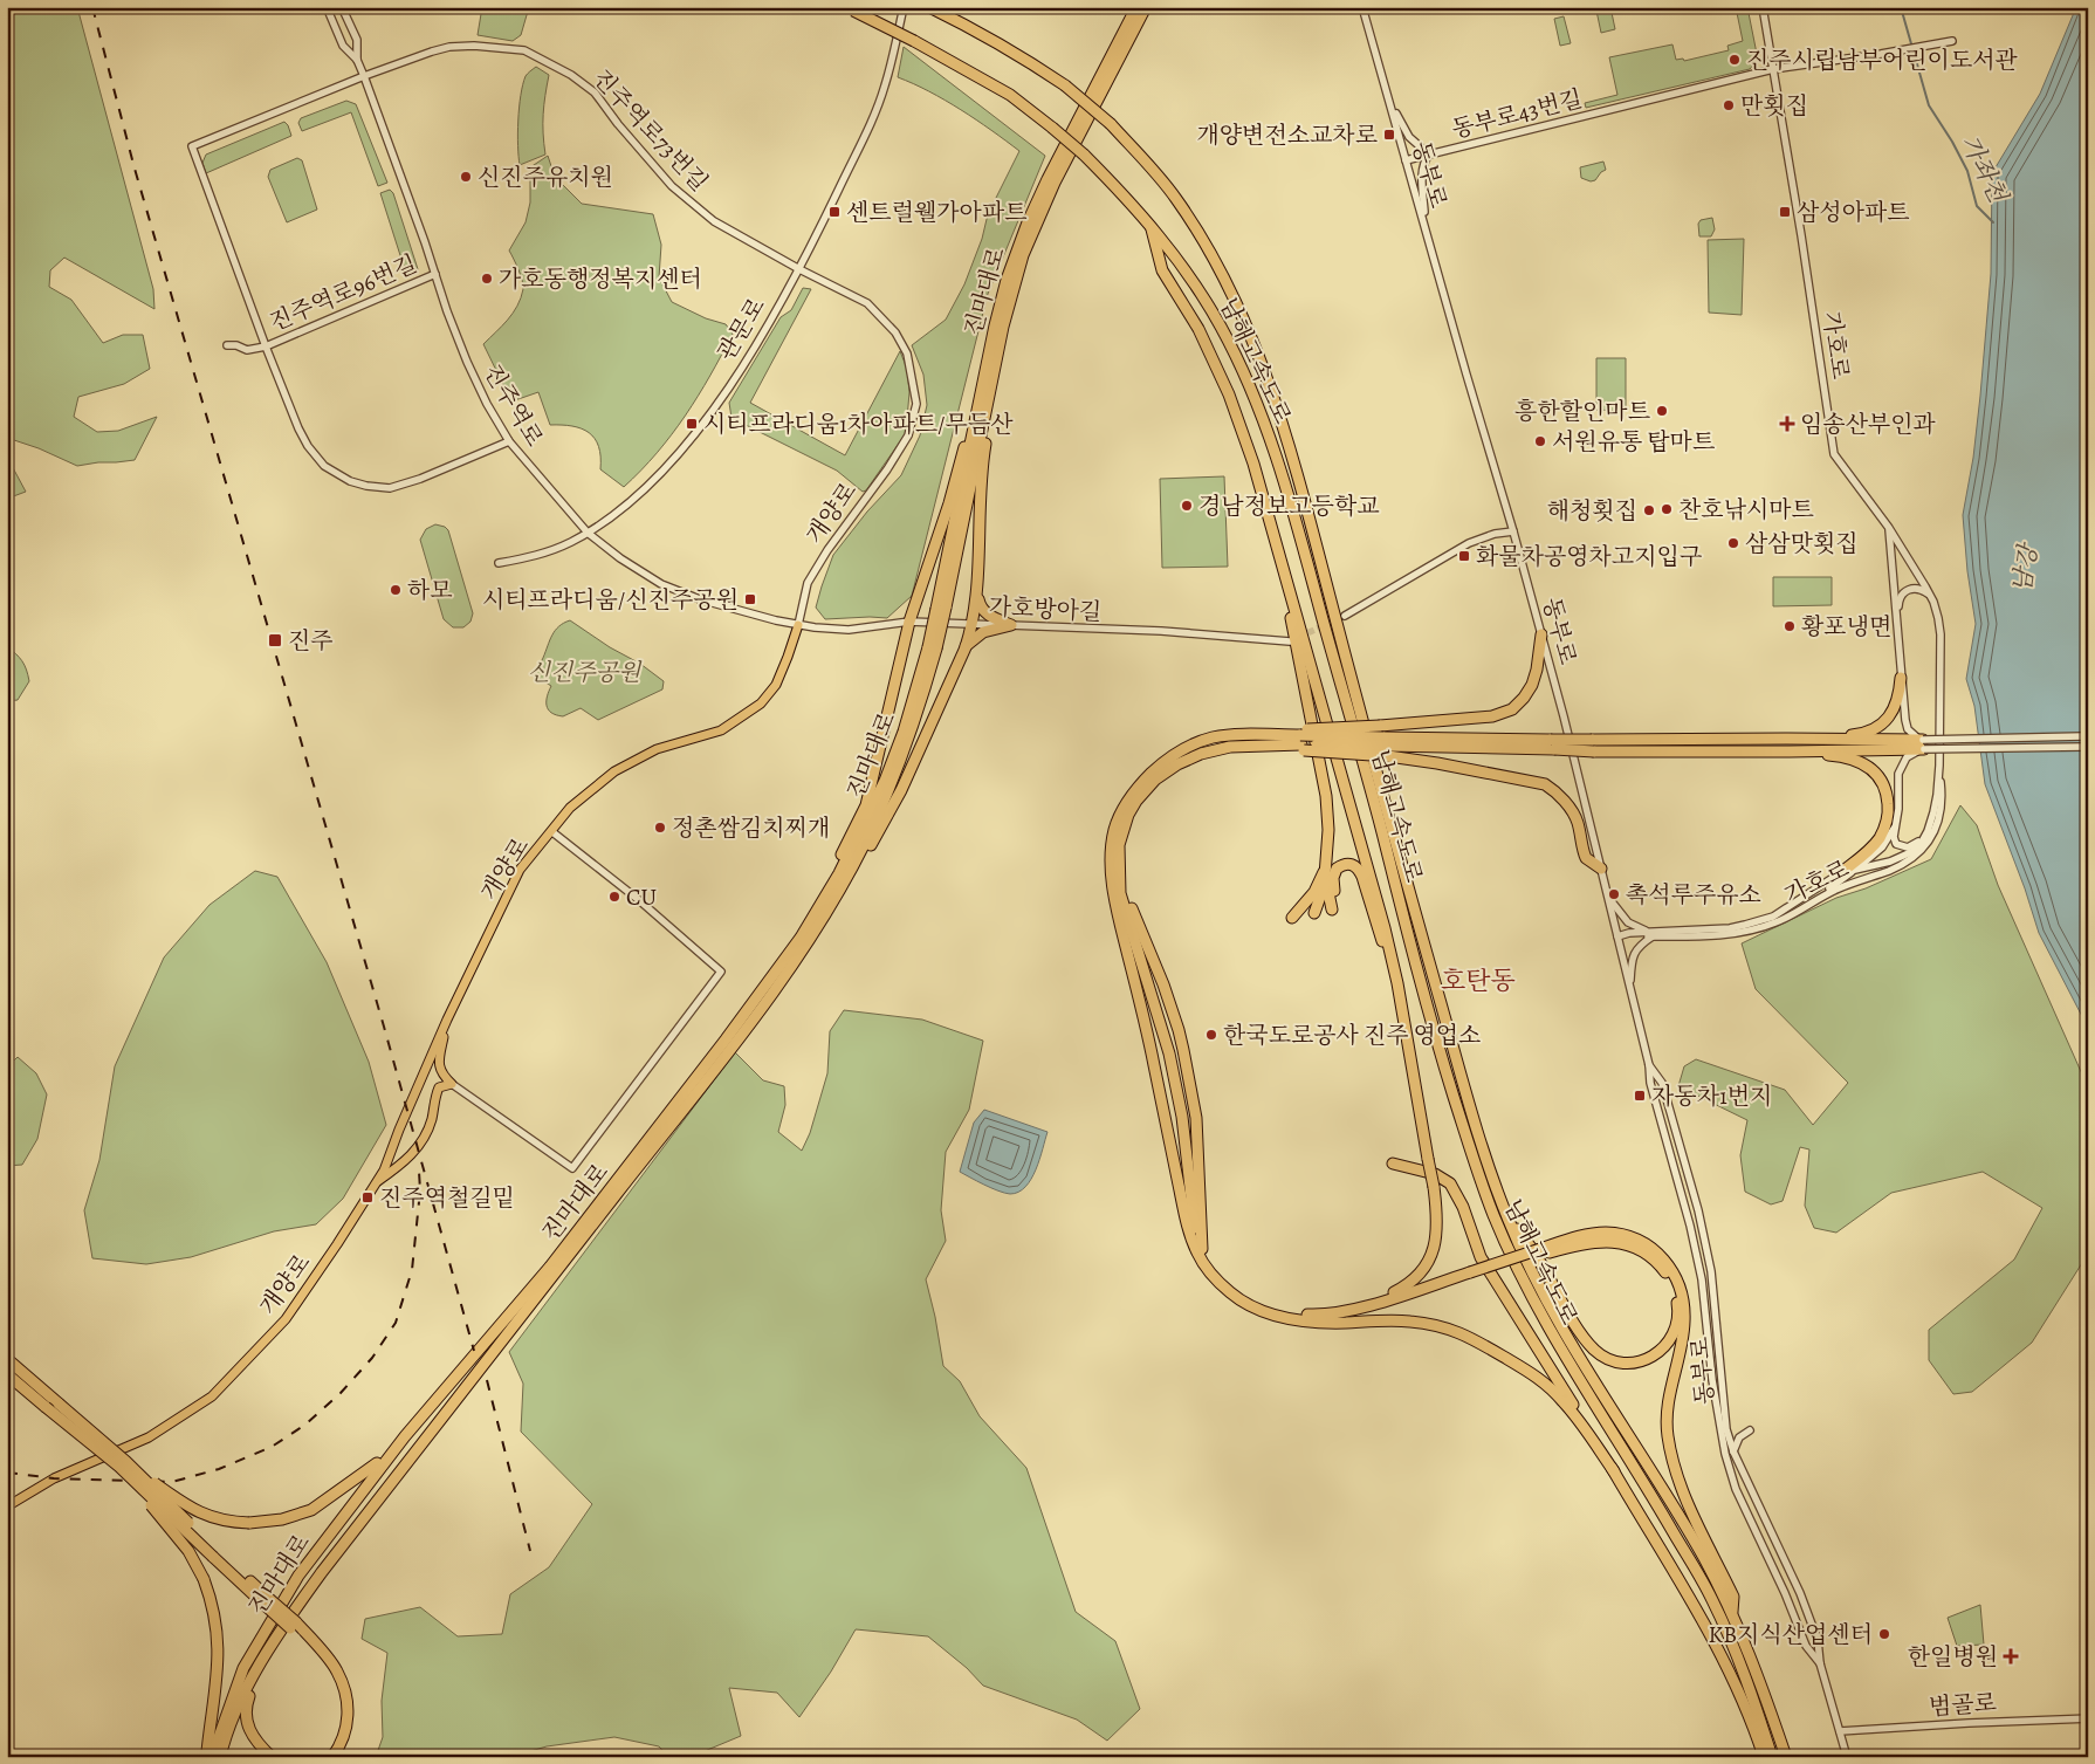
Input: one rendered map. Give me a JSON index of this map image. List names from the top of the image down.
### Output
{
  "streets": {
    "highway": ["진마대로", "남해고속도로"],
    "main road": ["개양로"],
    "street": [
      "동부로43번길",
      "진주역로73번길",
      "동부로",
      "진주역로96번길",
      "관문로",
      "가호로",
      "진주역로",
      "가호방아길",
      "범골로"
    ]
  },
  "crossings": [
    ["동부로43번길", "동부로"],
    ["동부로43번길", "가호로"],
    ["진주역로73번길", "진주역로96번길"],
    ["진주역로73번길", "관문로"],
    ["진주역로73번길", "진주역로"],
    ["진주역로73번길", "개양로"],
    ["동부로", "가호로"],
    ["동부로", "범골로"],
    ["진주역로96번길", "진주역로"],
    ["관문로", "진주역로"],
    ["관문로", "개양로"],
    ["진주역로", "개양로"],
    ["진주역로", "가호방아길"],
    ["개양로", "가호방아길"]
  ],
  "districts": ["호탄동"],
  "water": ["가좌천", "남강"],
  "parks": ["신진주공원"],
  "places": {
    "other": [
      "진주시립남부어린이도서관",
      "만횟집",
      "신진주유치원",
      "가호동행정복지센터",
      "흥한할인마트",
      "서원유통 탑마트",
      "경남정보고등학교",
      "찬호낚시마트",
      "해청횟집",
      "삼삼맛횟집",
      "하모",
      "황포냉면",
      "정촌쌈김치찌개",
      "촉석루주유소",
      "CU",
      "한국도로공사 진주 영업소",
      "KB지식산업센터"
    ],
    "transit": [
      "개양변전소교차로",
      "센트럴웰가아파트",
      "삼성아파트",
      "시티프라디움1차아파트/무듬산",
      "화물차공영차고지입구",
      "시티프라디움/신진주공원",
      "진주",
      "자동차1번지",
      "진주역철길밑"
    ],
    "health": ["임송산부인과", "한일병원"]
  }
}
